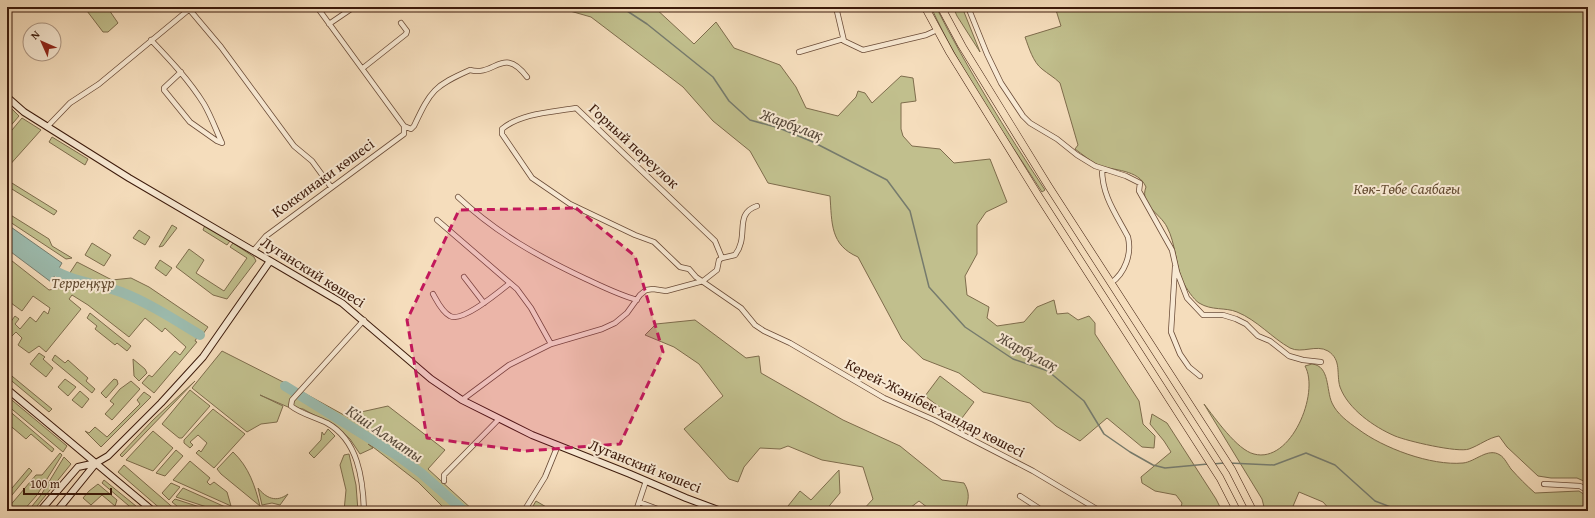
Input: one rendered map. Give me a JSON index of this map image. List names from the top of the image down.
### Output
{
  "streets": {
    "street": [
      "Горный переулок",
      "Коккинаки көшесі",
      "Луганский көшесі",
      "Керей-Жәнібек хандар көшесі"
    ]
  },
  "crossings": [
    ["Горный переулок", "Керей-Жәнібек хандар көшесі"],
    ["Коккинаки көшесі", "Луганский көшесі"]
  ],
  "water": ["Жарбұлақ", "Кіші Алматы"],
  "parks": ["Көк-Төбе Саябағы", "Терреңқұр"],
  "scale_bar": "100 m",
  "north": "top left"
}
